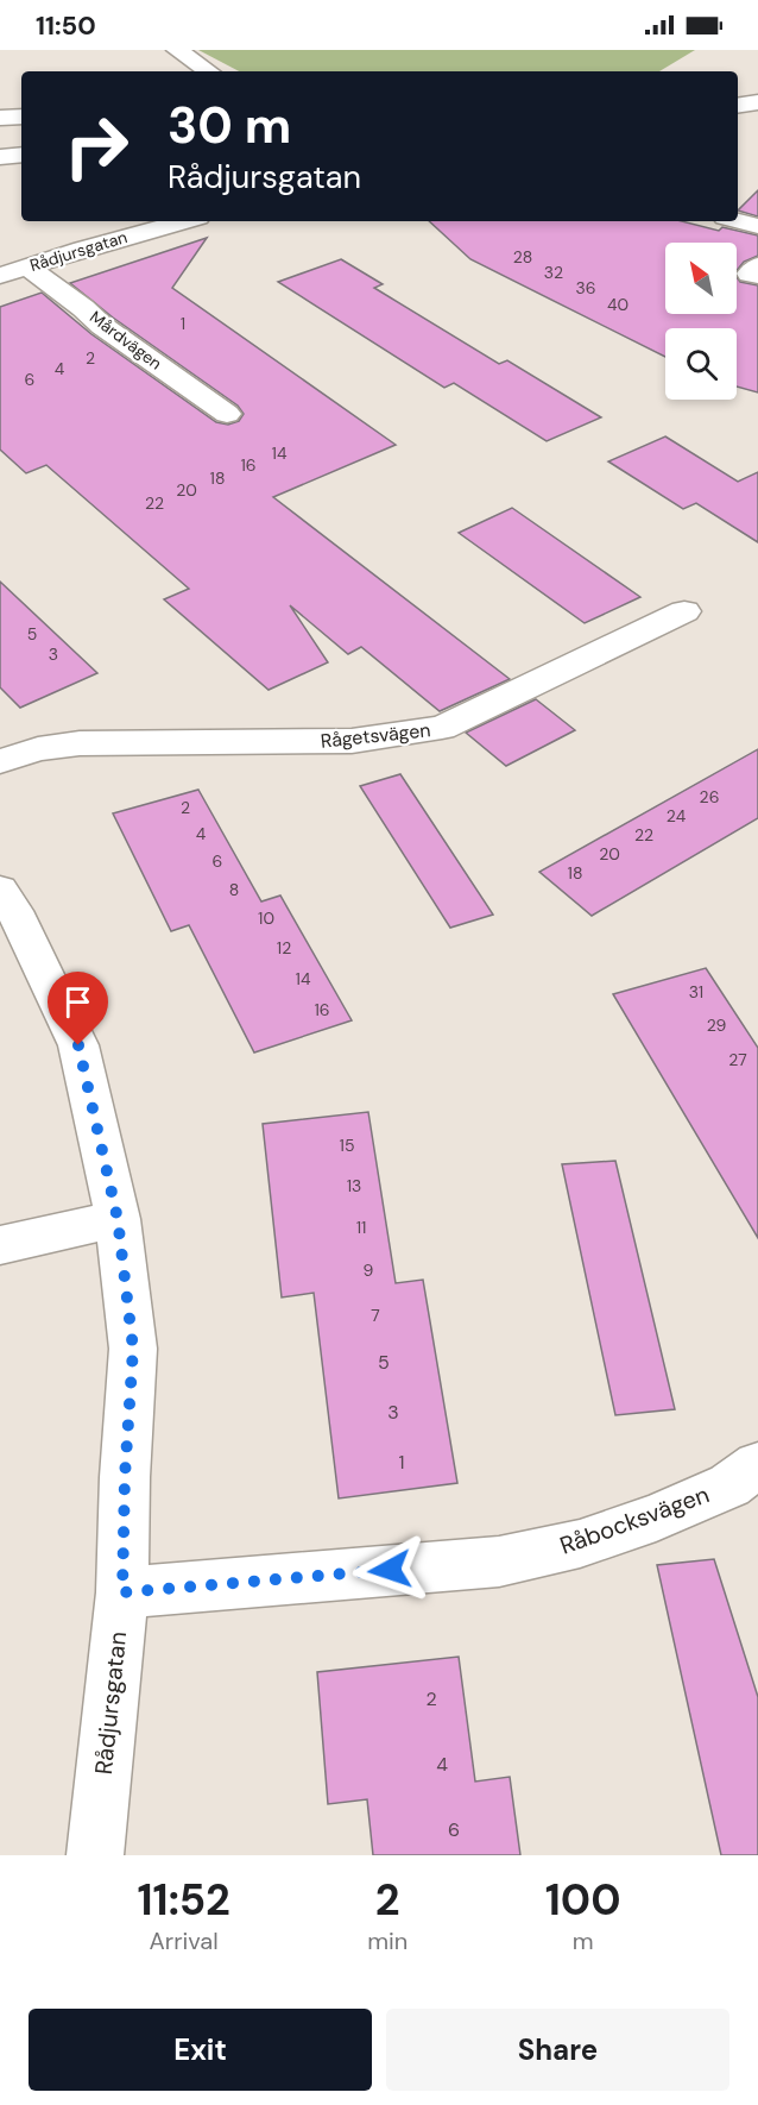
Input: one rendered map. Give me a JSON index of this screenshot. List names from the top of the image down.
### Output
{
  "streets": {
    "street": [
      "Rådjursgatan",
      "Mårdvägen",
      "Rågetsvägen",
      "Råbocksvägen"
    ]
  },
  "crossings": [
    ["Rådjursgatan", "Mårdvägen"],
    ["Rådjursgatan", "Råbocksvägen"]
  ],
  "house_numbers": [
    "28",
    "32",
    "36",
    "40",
    "1",
    "2",
    "4",
    "6",
    "14",
    "16",
    "18",
    "20",
    "22",
    "5",
    "3",
    "26",
    "2",
    "24",
    "4",
    "22",
    "20",
    "6",
    "18",
    "8",
    "10",
    "12",
    "14",
    "31",
    "16",
    "29",
    "27",
    "15",
    "13",
    "11",
    "9",
    "7",
    "5",
    "3",
    "1",
    "2",
    "4",
    "6"
  ],
  "north": "top left",
  "page": {
    "status": "11:50",
    "turn": ["30 m", "Rådjursgatan"],
    "eta": [
      "11:52",
      "Arrival",
      "2",
      "min",
      "100",
      "m"
    ],
    "buttons": ["Exit", "Share"]
  }
}
